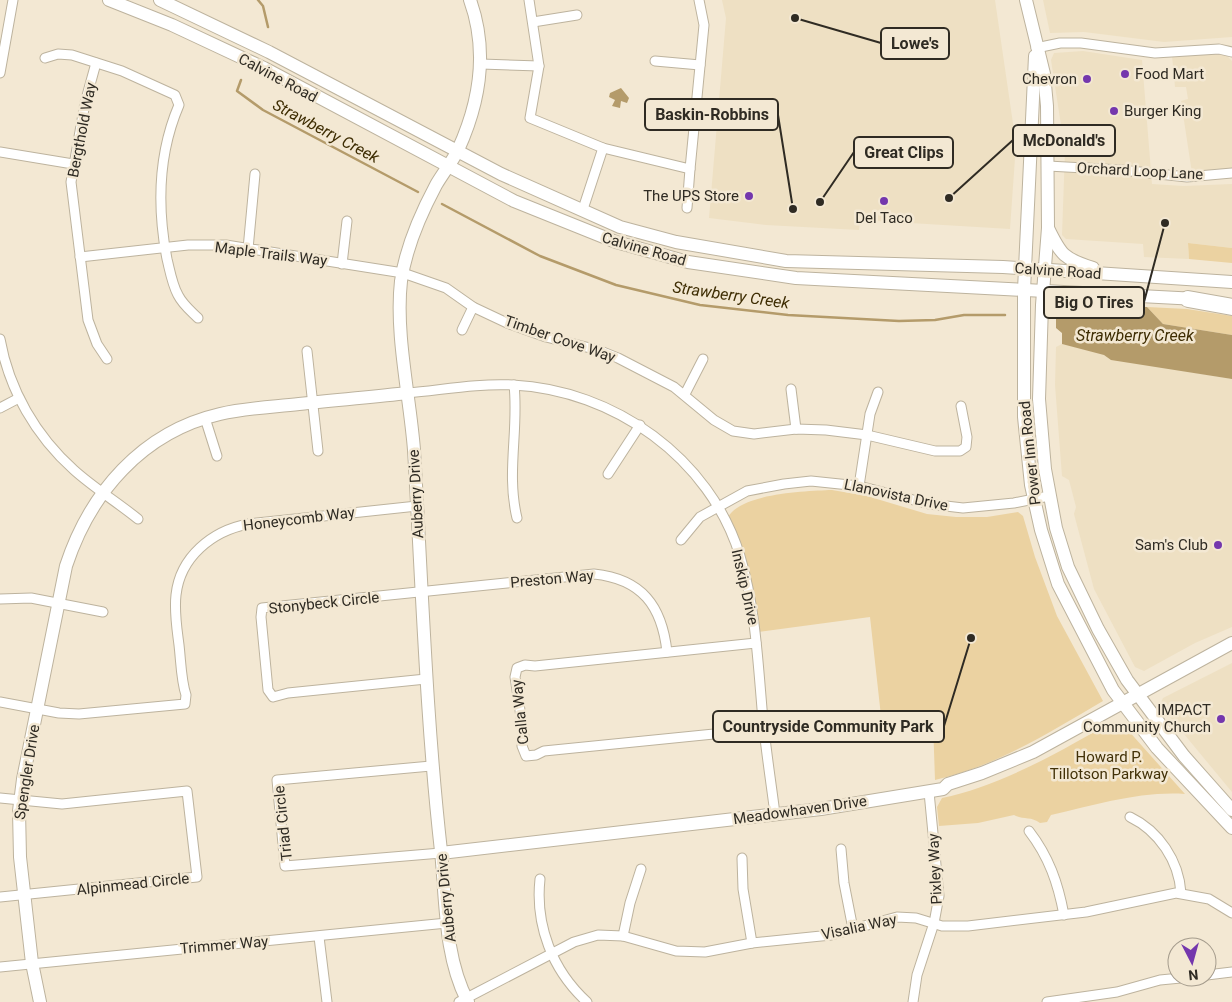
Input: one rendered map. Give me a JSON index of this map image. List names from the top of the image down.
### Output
{
  "streets": {
    "main road": [
      "Calvine Road",
      "Power Inn Road",
      "Auberry Drive",
      "Spengler Drive",
      "Meadowhaven Drive"
    ],
    "street": [
      "Bergthold Way",
      "Orchard Loop Lane",
      "Maple Trails Way",
      "Timber Cove Way",
      "Llanovista Drive",
      "Honeycomb Way",
      "Preston Way",
      "Inskip Drive",
      "Stonybeck Circle",
      "Calla Way",
      "Triad Circle",
      "Pixley Way",
      "Alpinmead Circle",
      "Visalia Way",
      "Trimmer Way"
    ]
  },
  "crossings": [
    ["Calvine Road", "Power Inn Road"],
    ["Calvine Road", "Auberry Drive"],
    ["Bergthold Way", "Maple Trails Way"],
    ["Orchard Loop Lane", "Power Inn Road"],
    ["Maple Trails Way", "Timber Cove Way"],
    ["Maple Trails Way", "Auberry Drive"],
    ["Timber Cove Way", "Auberry Drive"],
    ["Power Inn Road", "Llanovista Drive"],
    ["Power Inn Road", "Meadowhaven Drive"],
    ["Auberry Drive", "Honeycomb Way"],
    ["Auberry Drive", "Preston Way"],
    ["Auberry Drive", "Inskip Drive"],
    ["Auberry Drive", "Stonybeck Circle"],
    ["Auberry Drive", "Spengler Drive"],
    ["Auberry Drive", "Meadowhaven Drive"],
    ["Auberry Drive", "Triad Circle"],
    ["Auberry Drive", "Visalia Way"],
    ["Auberry Drive", "Trimmer Way"],
    ["Llanovista Drive", "Inskip Drive"],
    ["Honeycomb Way", "Spengler Drive"],
    ["Preston Way", "Stonybeck Circle"],
    ["Preston Way", "Calla Way"],
    ["Inskip Drive", "Calla Way"],
    ["Inskip Drive", "Spengler Drive"],
    ["Inskip Drive", "Meadowhaven Drive"],
    ["Spengler Drive", "Alpinmead Circle"],
    ["Spengler Drive", "Trimmer Way"],
    ["Meadowhaven Drive", "Triad Circle"],
    ["Meadowhaven Drive", "Pixley Way"],
    ["Pixley Way", "Visalia Way"]
  ],
  "water": ["Strawberry Creek"],
  "parks": ["Howard P. Tillotson Parkway"],
  "places": [
    "Lowe's",
    "Food Mart",
    "Chevron",
    "Burger King",
    "The UPS Store",
    "McDonald's",
    "Del Taco",
    "Great Clips",
    "Baskin-Robbins",
    "Big O Tires",
    "Sam's Club",
    "Countryside Community Park",
    "IMPACT Community Church"
  ],
  "north": "bottom"
}
